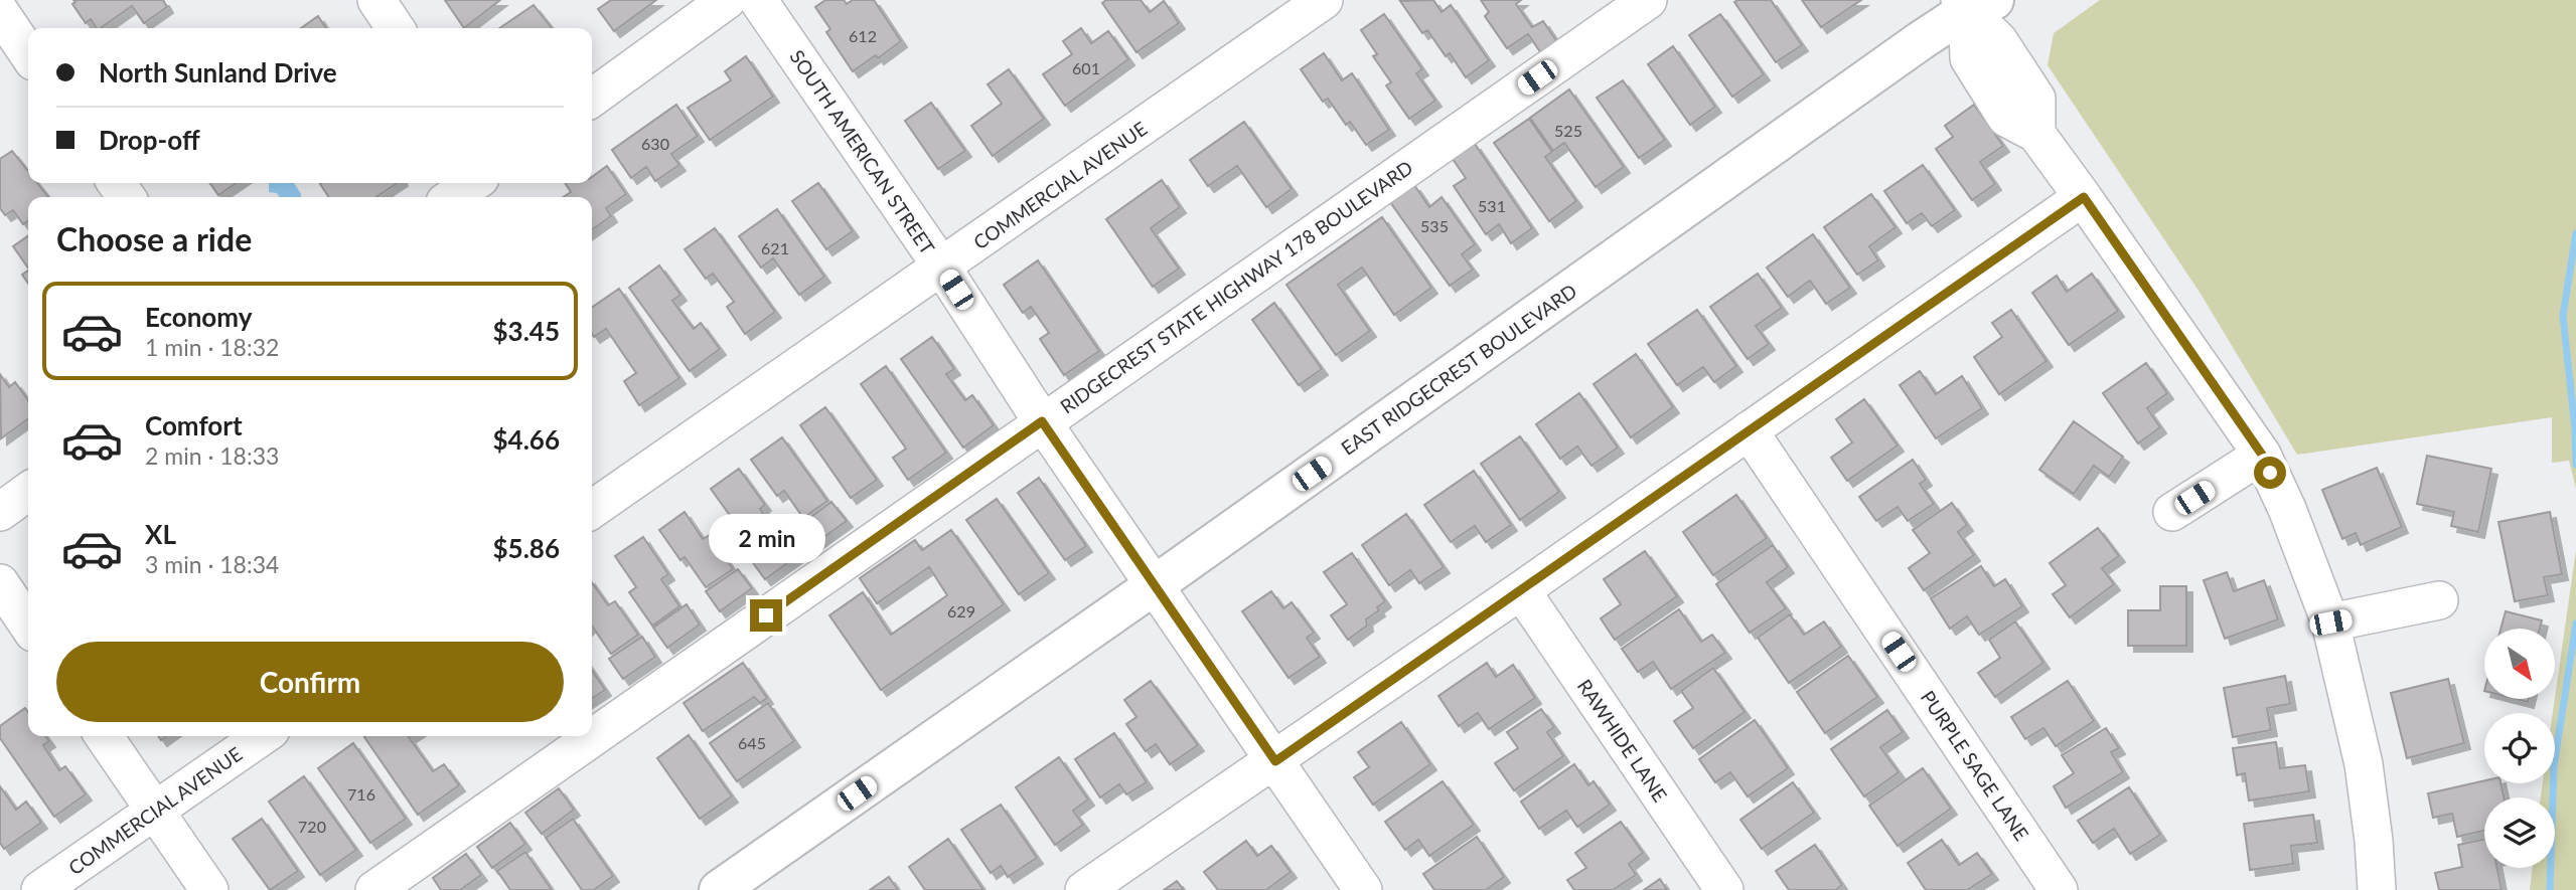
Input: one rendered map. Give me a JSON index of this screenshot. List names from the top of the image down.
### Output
{
  "streets": {
    "main road": ["EAST RIDGECREST BOULEVARD"],
    "street": [
      "SOUTH AMERICAN STREET",
      "COMMERCIAL AVENUE",
      "RIDGECREST STATE HIGHWAY 178 BOULEVARD",
      "RAWHIDE LANE",
      "PURPLE SAGE LANE"
    ]
  },
  "crossings": [
    ["SOUTH AMERICAN STREET", "COMMERCIAL AVENUE"],
    ["SOUTH AMERICAN STREET", "RIDGECREST STATE HIGHWAY 178 BOULEVARD"],
    ["SOUTH AMERICAN STREET", "EAST RIDGECREST BOULEVARD"]
  ],
  "house_numbers": [
    "612",
    "601",
    "525",
    "630",
    "531",
    "535",
    "621",
    "629",
    "645",
    "716",
    "720"
  ],
  "north": "bottom right",
  "page": {
    "banner": ["North Sunland Drive", "Drop-off"],
    "heading": "Choose a ride",
    "list": [
      {
        "name": "Economy",
        "note": "1 min · 18:32",
        "value": "$3.45"
      },
      {
        "name": "Comfort",
        "note": "2 min · 18:33",
        "value": "$4.66"
      },
      {
        "name": "XL",
        "note": "3 min · 18:34",
        "value": "$5.86"
      }
    ],
    "bubble": "2 min",
    "buttons": "Confirm"
  }
}
